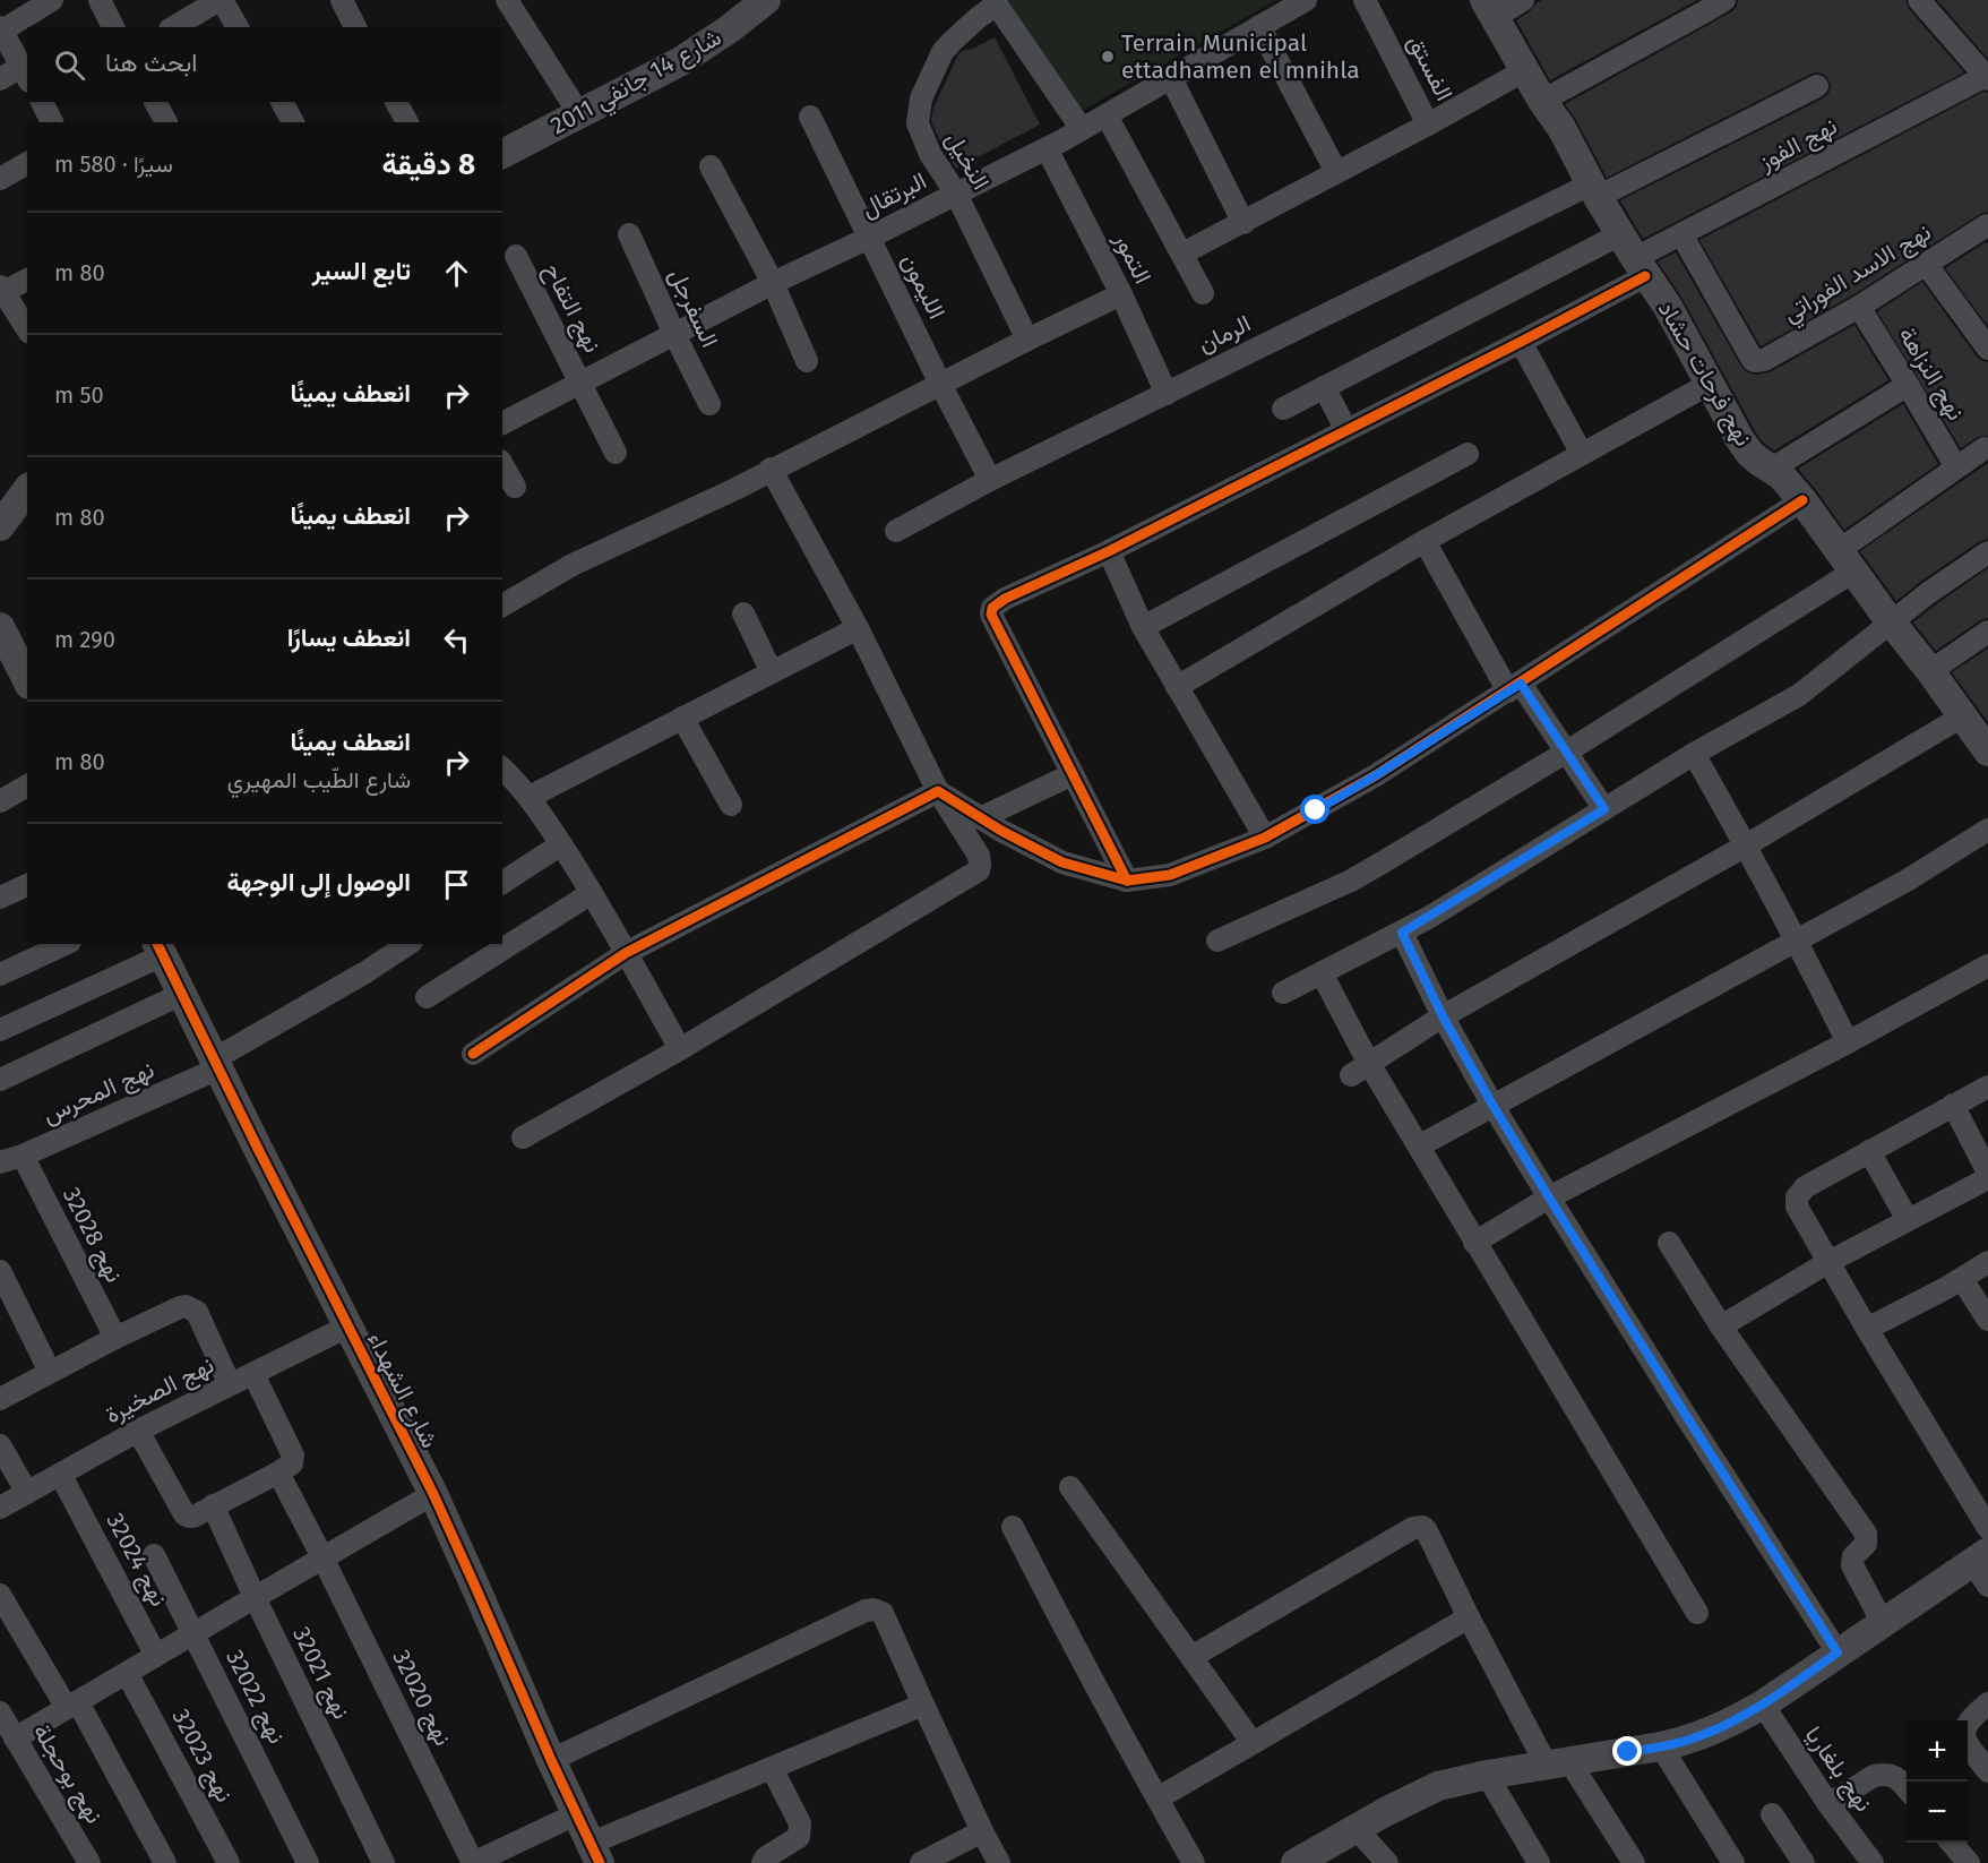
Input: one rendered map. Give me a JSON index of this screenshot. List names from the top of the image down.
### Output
{
  "streets": {
    "street": [
      "الفستق",
      "شارع 14 جانفي 2011",
      "نهج الفوز",
      "النخيل",
      "البرتقال",
      "التمور",
      "نهج الاسد الفوراتي",
      "الليمون",
      "نهج التفاح",
      "السفرجل",
      "الرمان",
      "نهج فرحات حشاد",
      "نهج النزاهة",
      "نهج المحرس",
      "نهج 32028",
      "نهج الصخيرة",
      "شارع الشهداء",
      "نهج 32024",
      "نهج 32021",
      "نهج 32022",
      "نهج 32020",
      "نهج 32023",
      "نهج بلغاريا",
      "نهج بوحجلة"
    ]
  },
  "crossings": [
    ["نهج الفوز", "نهج الاسد الفوراتي"],
    ["نهج الفوز", "نهج فرحات حشاد"],
    ["النخيل", "البرتقال"],
    ["البرتقال", "التمور"],
    ["البرتقال", "الليمون"],
    ["البرتقال", "نهج التفاح"],
    ["البرتقال", "السفرجل"],
    ["التمور", "الرمان"],
    ["نهج الاسد الفوراتي", "نهج النزاهة"],
    ["الليمون", "الرمان"],
    ["الرمان", "نهج فرحات حشاد"],
    ["نهج المحرس", "نهج 32028"],
    ["نهج المحرس", "شارع الشهداء"],
    ["نهج الصخيرة", "شارع الشهداء"],
    ["نهج الصخيرة", "نهج 32024"]
  ],
  "places": ["Terrain Municipal ettadhamen el mnihla"],
  "page": {
    "search": "ابحث هنا",
    "heading": ["8 دقيقة", "سيرًا · 580 m"],
    "list": [
      ["تابع السير", "80 m"],
      ["انعطف يمينًا", "50 m"],
      ["انعطف يمينًا", "80 m"],
      ["انعطف يسارًا", "290 m"],
      ["انعطف يمينًا", "شارع الطّيب المهيري", "80 m"],
      "الوصول إلى الوجهة"
    ],
    "map_buttons": ["+", "−"]
  }
}
